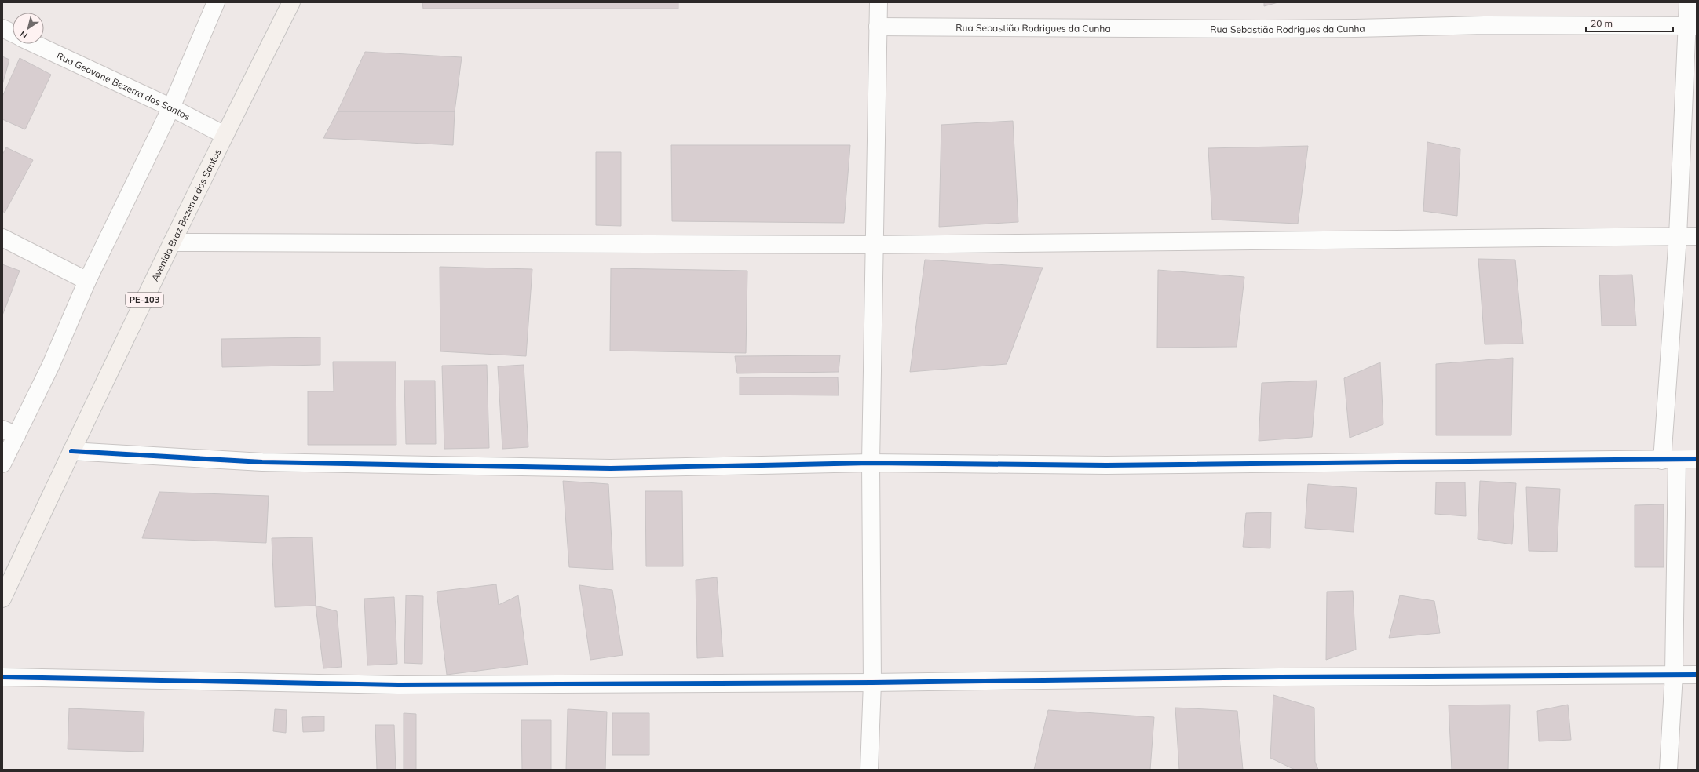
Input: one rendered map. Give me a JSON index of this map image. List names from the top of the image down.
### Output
{
  "streets": {
    "main road": ["Avenida Braz Bezerra dos Santos", "PE-103"],
    "street": ["Rua Sebastião Rodrigues da Cunha", "Rua Geovane Bezerra dos Santos"]
  },
  "crossings": [
    ["Rua Geovane Bezerra dos Santos", "Avenida Braz Bezerra dos Santos"]
  ],
  "scale_bar": "20 m",
  "north": "bottom left"
}
